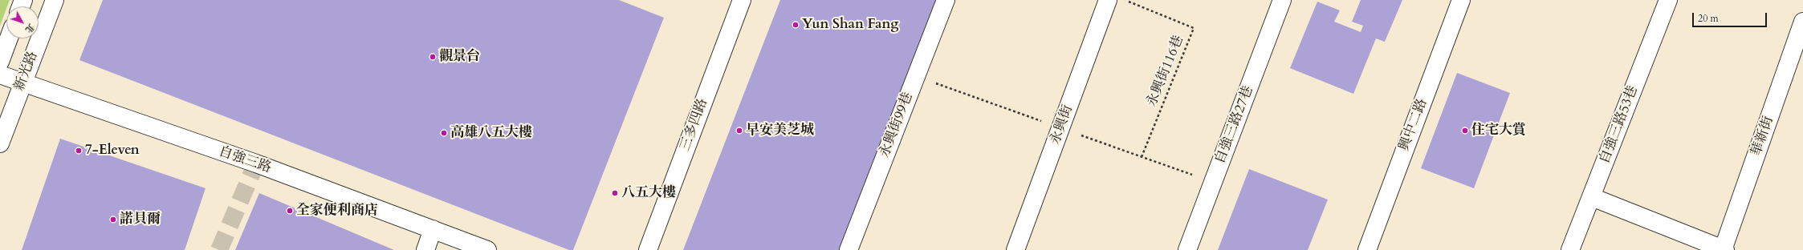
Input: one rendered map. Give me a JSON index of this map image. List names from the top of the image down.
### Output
{
  "streets": {
    "street": [
      "新光路",
      "三多四路",
      "永興街99巷",
      "永興街",
      "自強三路27巷",
      "興中二路",
      "自強三路53巷",
      "華新街",
      "自強三路"
    ],
    "path": ["永興街116巷"]
  },
  "crossings": [
    ["新光路", "自強三路"]
  ],
  "places": [
    "Yun Shan Fang",
    "觀景台",
    "早安美芝城",
    "住宅大賞",
    "高雄八五大樓",
    "7-Eleven",
    "八五大樓",
    "全家便利商店",
    "諾貝爾"
  ],
  "scale_bar": "20 m",
  "north": "bottom right"
}
